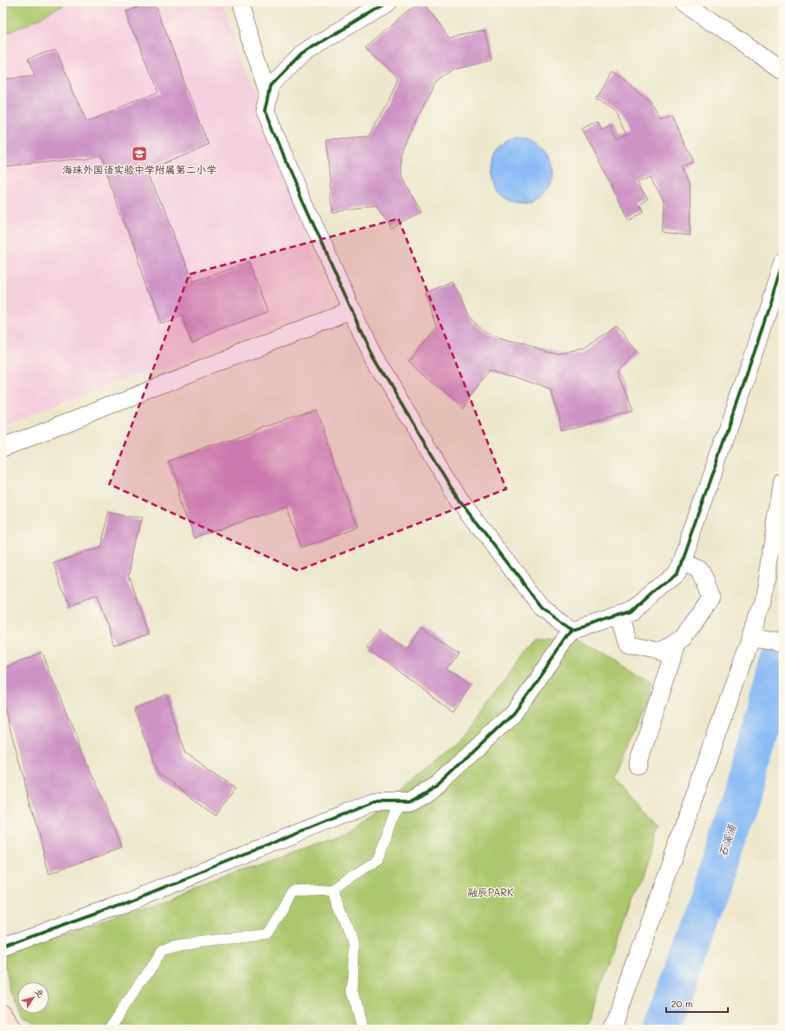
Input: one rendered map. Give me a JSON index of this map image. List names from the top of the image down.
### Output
{
  "water": ["石溪涌"],
  "parks": ["融辰PARK"],
  "places": {
    "school or university": ["海珠外国语实验中学附属第二小学"]
  },
  "scale_bar": "20 m",
  "north": "top right"
}
